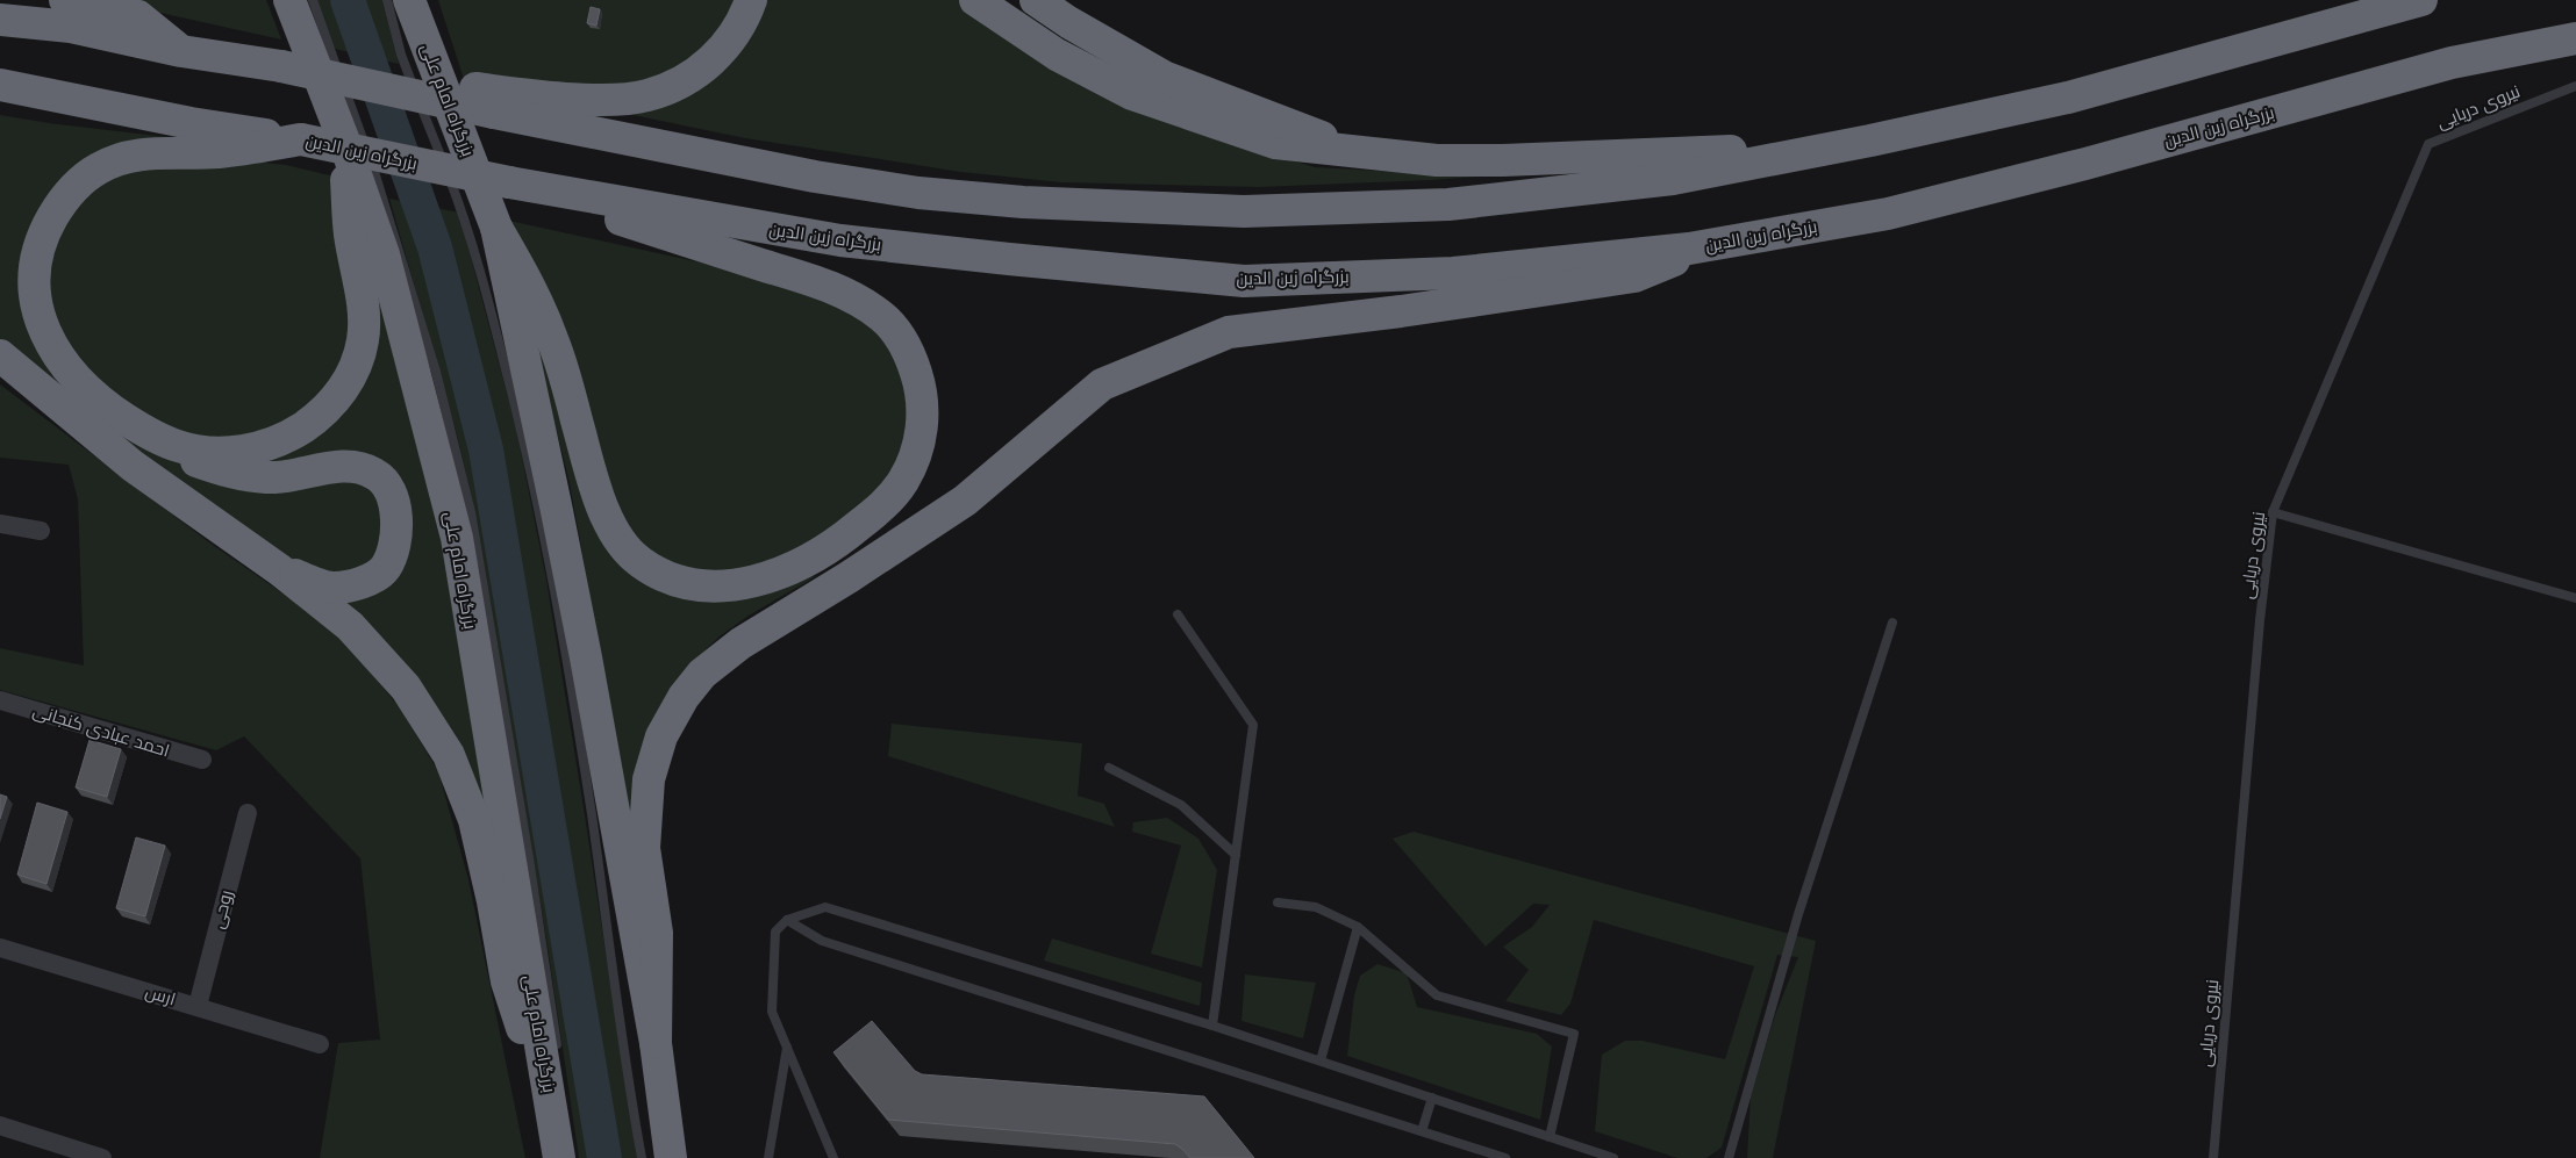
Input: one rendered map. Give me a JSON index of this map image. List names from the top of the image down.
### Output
{
  "streets": {
    "highway": ["بزرگراه امام علی", "بزرگراه زین الدین"],
    "street": ["احمد عبادی کنجانی", "روحی", "ارس"],
    "lane": ["نیروی دریایی"]
  },
  "crossings": [
    ["روحی", "ارس"]
  ]
}
